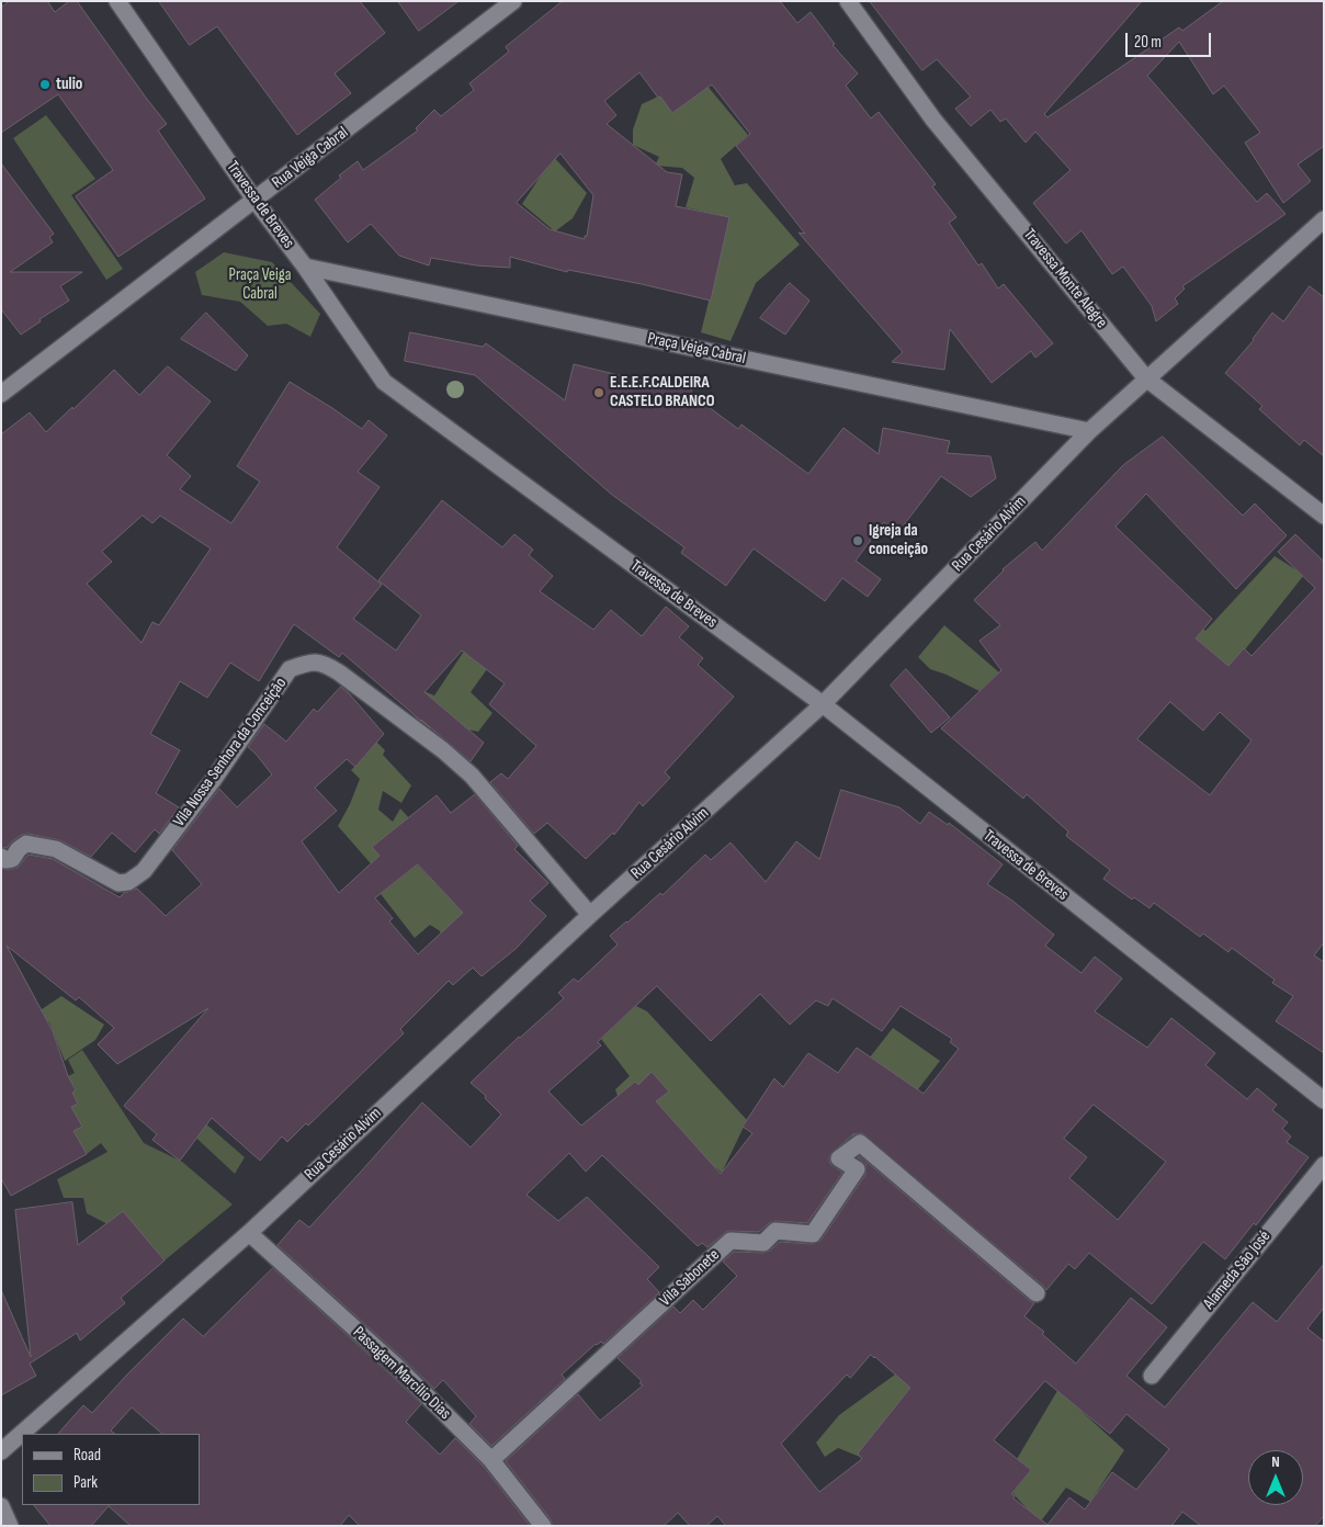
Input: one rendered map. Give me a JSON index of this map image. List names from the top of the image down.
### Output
{
  "streets": {
    "street": [
      "Rua Veiga Cabral",
      "Travessa de Breves",
      "Travessa Monte Alegre",
      "Praça Veiga Cabral",
      "Rua Cesário Alvim",
      "Vila Nossa Senhora da Conceição",
      "Alameda São José",
      "Vila Sabonete",
      "Passagem Marcílio Dias"
    ]
  },
  "crossings": [
    ["Rua Veiga Cabral", "Travessa de Breves"],
    ["Travessa de Breves", "Praça Veiga Cabral"],
    ["Travessa de Breves", "Rua Cesário Alvim"],
    ["Travessa Monte Alegre", "Rua Cesário Alvim"],
    ["Praça Veiga Cabral", "Rua Cesário Alvim"],
    ["Rua Cesário Alvim", "Vila Nossa Senhora da Conceição"],
    ["Rua Cesário Alvim", "Passagem Marcílio Dias"],
    ["Vila Sabonete", "Passagem Marcílio Dias"]
  ],
  "parks": ["Praça Veiga Cabral"],
  "places": ["tulio", "E.E.E.F.CALDEIRA CASTELO BRANCO", "Igreja da conceição"],
  "legend": ["Road", "Park"],
  "scale_bar": "20 m",
  "north": "top"
}
